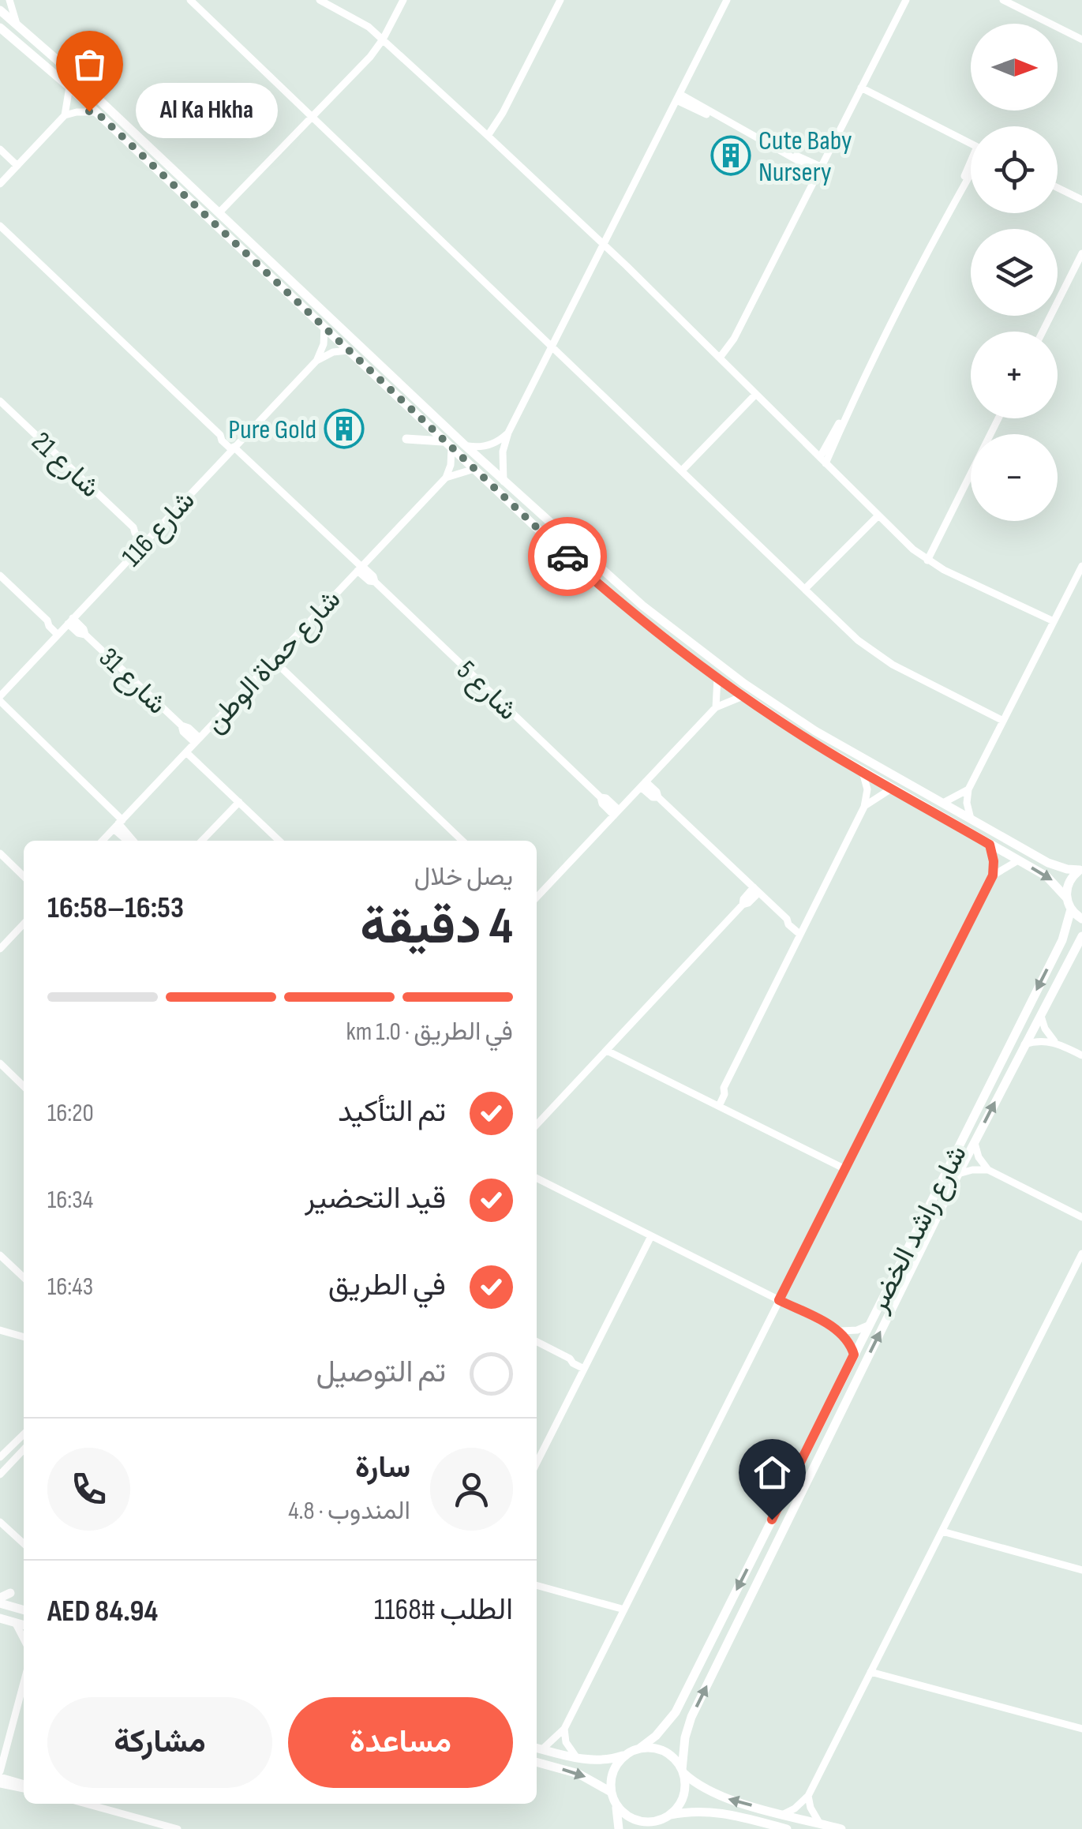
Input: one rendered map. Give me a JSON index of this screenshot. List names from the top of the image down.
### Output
{
  "streets": {
    "street": [
      "شارع 21",
      "شارع 116",
      "شارع حماة الوطن",
      "شارع 31",
      "شارع 5",
      "شارع راشد الخضر"
    ]
  },
  "crossings": [
    ["شارع 21", "شارع 116"],
    ["شارع 116", "شارع 31"],
    ["شارع 116", "شارع 5"],
    ["شارع حماة الوطن", "شارع 31"],
    ["شارع حماة الوطن", "شارع 5"]
  ],
  "places": {
    "other": ["Al Ka Hkha"],
    "building": ["Cute Baby Nursery", "Pure Gold"]
  },
  "north": "right",
  "page": {
    "map_buttons": ["+", "−"],
    "bubble": "Al Ka Hkha",
    "heading": ["4 دقيقة", "يصل خلال", "16:53–16:58"],
    "panel": [
      "سارة",
      "المندوب · 4.8",
      "الطلب #1168",
      "AED 84.94"
    ],
    "bar": "في الطريق · 1.0 km",
    "list": [
      ["تم التأكيد", "16:20"],
      ["قيد التحضير", "16:34"],
      ["في الطريق", "16:43"],
      "تم التوصيل"
    ],
    "buttons": ["مساعدة", "مشاركة"]
  }
}
